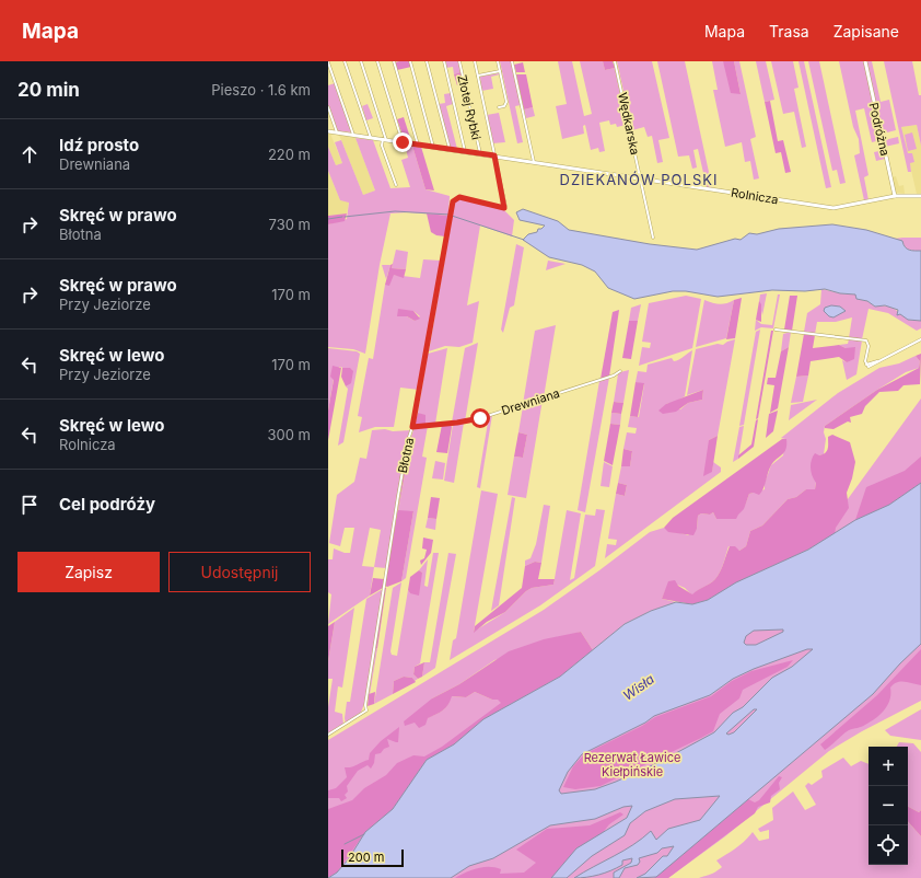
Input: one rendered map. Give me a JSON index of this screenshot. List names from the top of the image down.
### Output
{
  "streets": {
    "street": [
      "Złotej Rybki",
      "Wędkarska",
      "Podróżna",
      "Rolnicza",
      "Drewniana",
      "Błotna"
    ]
  },
  "crossings": [
    ["Złotej Rybki", "Rolnicza"],
    ["Wędkarska", "Rolnicza"],
    ["Podróżna", "Rolnicza"],
    ["Rolnicza", "Błotna"],
    ["Drewniana", "Błotna"]
  ],
  "districts": ["DZIEKANÓW POLSKI"],
  "water": ["Wisła"],
  "parks": ["Rezerwat Ławice Kiełpińskie"],
  "scale_bar": "200 m",
  "page": {
    "header": "Mapa",
    "nav": ["Mapa", "Trasa", "Zapisane"],
    "heading": ["20 min", "Pieszo · 1.6 km"],
    "list": [
      ["Idź prosto", "Drewniana", "220 m"],
      ["Skręć w prawo", "Błotna", "730 m"],
      ["Skręć w prawo", "Przy Jeziorze", "170 m"],
      ["Skręć w lewo", "Przy Jeziorze", "170 m"],
      ["Skręć w lewo", "Rolnicza", "300 m"],
      "Cel podróży"
    ],
    "buttons": ["Zapisz", "Udostępnij"],
    "map_buttons": ["+", "−"],
    "scale": "200 m"
  }
}
